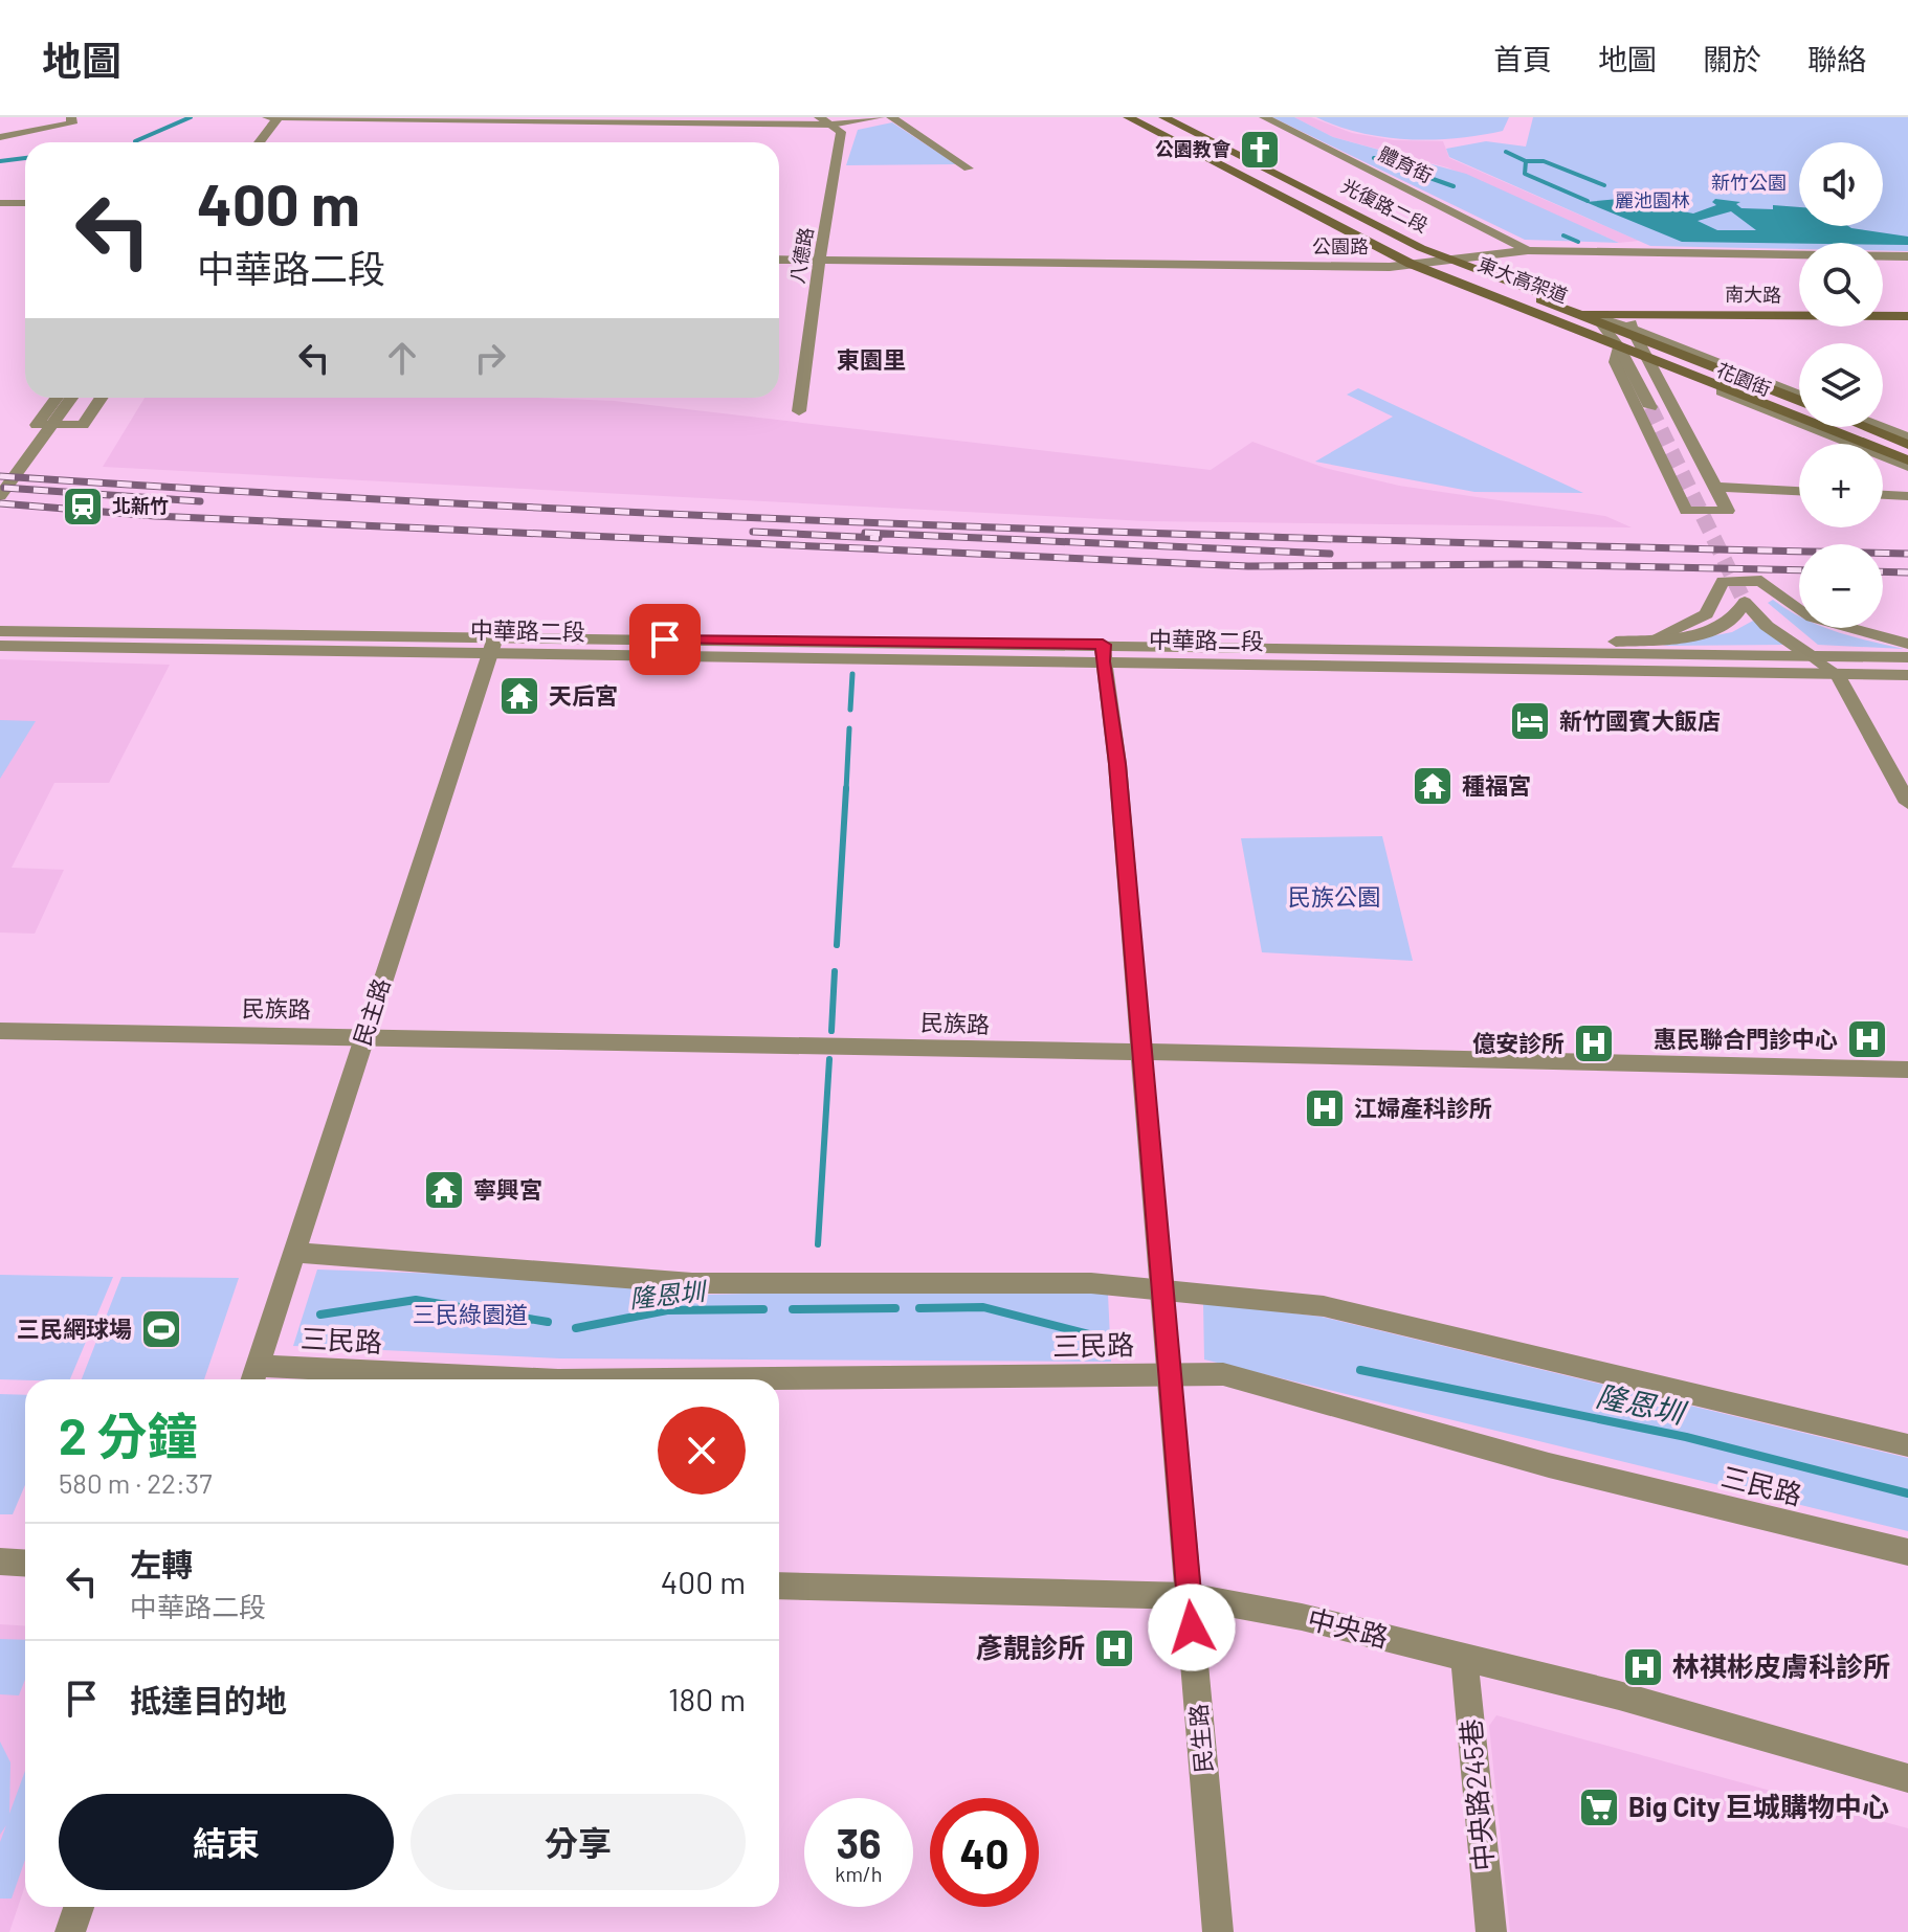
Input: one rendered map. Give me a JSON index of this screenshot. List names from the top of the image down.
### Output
{
  "streets": {
    "main road": ["光復路二段", "東大高架道", "南大路"],
    "street": [
      "體育街",
      "公園路",
      "八德路",
      "花園街",
      "中華路二段",
      "民族路",
      "民主路",
      "三民路",
      "中央路",
      "民生路",
      "中央路245巷"
    ]
  },
  "crossings": [
    ["體育街", "公園路"],
    ["光復路二段", "公園路"],
    ["光復路二段", "南大路"],
    ["光復路二段", "花園街"],
    ["公園路", "八德路"],
    ["中華路二段", "民主路"],
    ["中華路二段", "民生路"],
    ["民族路", "民主路"],
    ["民族路", "民生路"],
    ["民主路", "三民路"],
    ["三民路", "民生路"],
    ["中央路", "民生路"],
    ["中央路", "中央路245巷"]
  ],
  "districts": ["東園里"],
  "water": ["隆恩圳"],
  "parks": [
    "新竹公園",
    "麗池園林",
    "民族公園",
    "三民綠園道"
  ],
  "places": {
    "church": ["公園教會"],
    "station": ["北新竹"],
    "temple": ["天后宮", "種福宮", "寧興宮"],
    "hotel": ["新竹國賓大飯店"],
    "hospital": [
      "惠民聯合門診中心",
      "億安診所",
      "江婦產科診所",
      "彥靚診所",
      "林祺彬皮膚科診所"
    ],
    "sports": ["三民網球場"],
    "supermarket": ["Big City 巨城購物中心"]
  },
  "page": {
    "header": "地圖",
    "nav": [
      "首頁",
      "地圖",
      "關於",
      "聯絡"
    ],
    "map_buttons": ["+", "−"],
    "turn": ["400 m", "中華路二段"],
    "heading": ["2 分鐘", "580 m · 22:37"],
    "list": [
      {
        "name": "左轉",
        "note": "中華路二段",
        "value": "400 m"
      },
      {
        "name": "抵達目的地",
        "value": "180 m"
      }
    ],
    "buttons": ["結束", "分享"],
    "speed": "36 km/h",
    "limit": "40"
  }
}
